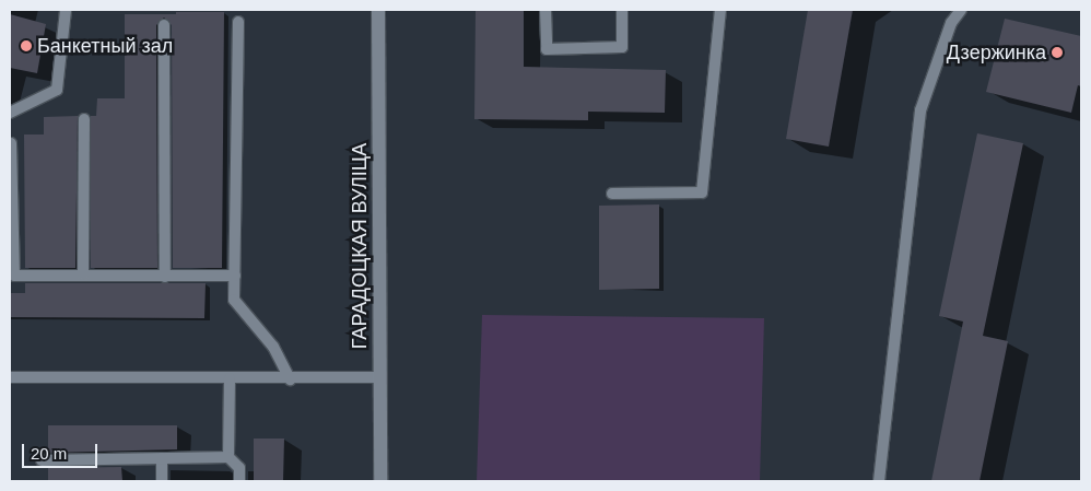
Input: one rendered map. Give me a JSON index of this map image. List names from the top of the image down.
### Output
{
  "streets": {
    "street": ["ГАРАДОЦКАЯ ВУЛІЦА"]
  },
  "places": ["Банкетный зал", "Дзержинка"],
  "scale_bar": "20 m"
}
